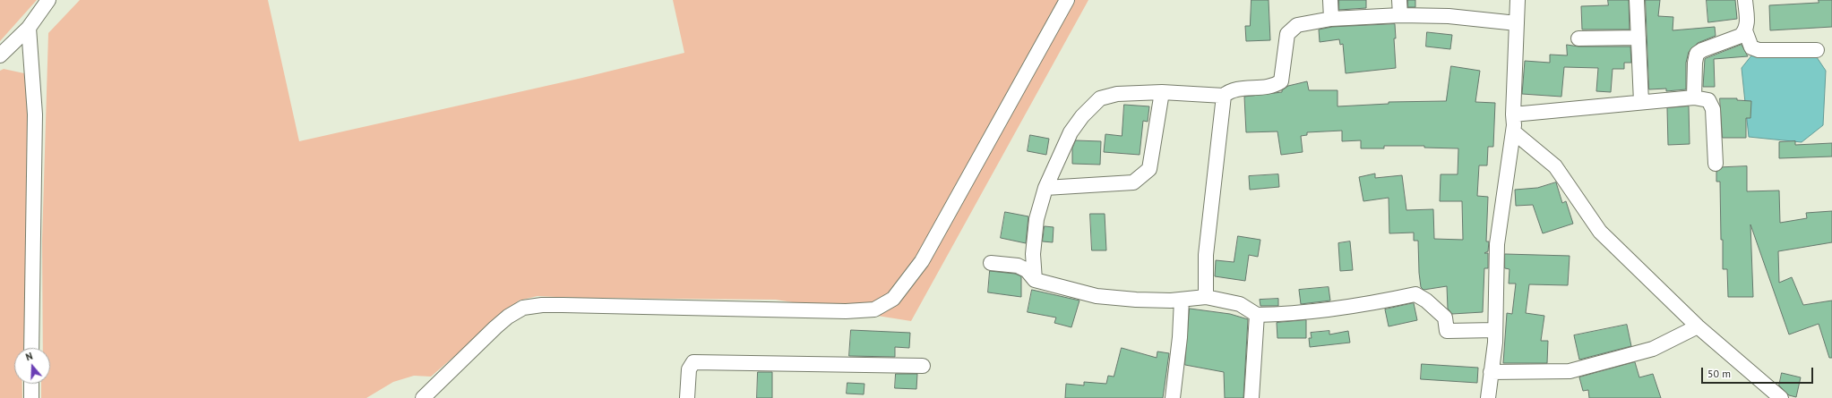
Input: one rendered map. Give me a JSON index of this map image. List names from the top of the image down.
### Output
{
  "scale_bar": "50 m",
  "north": "top"
}
